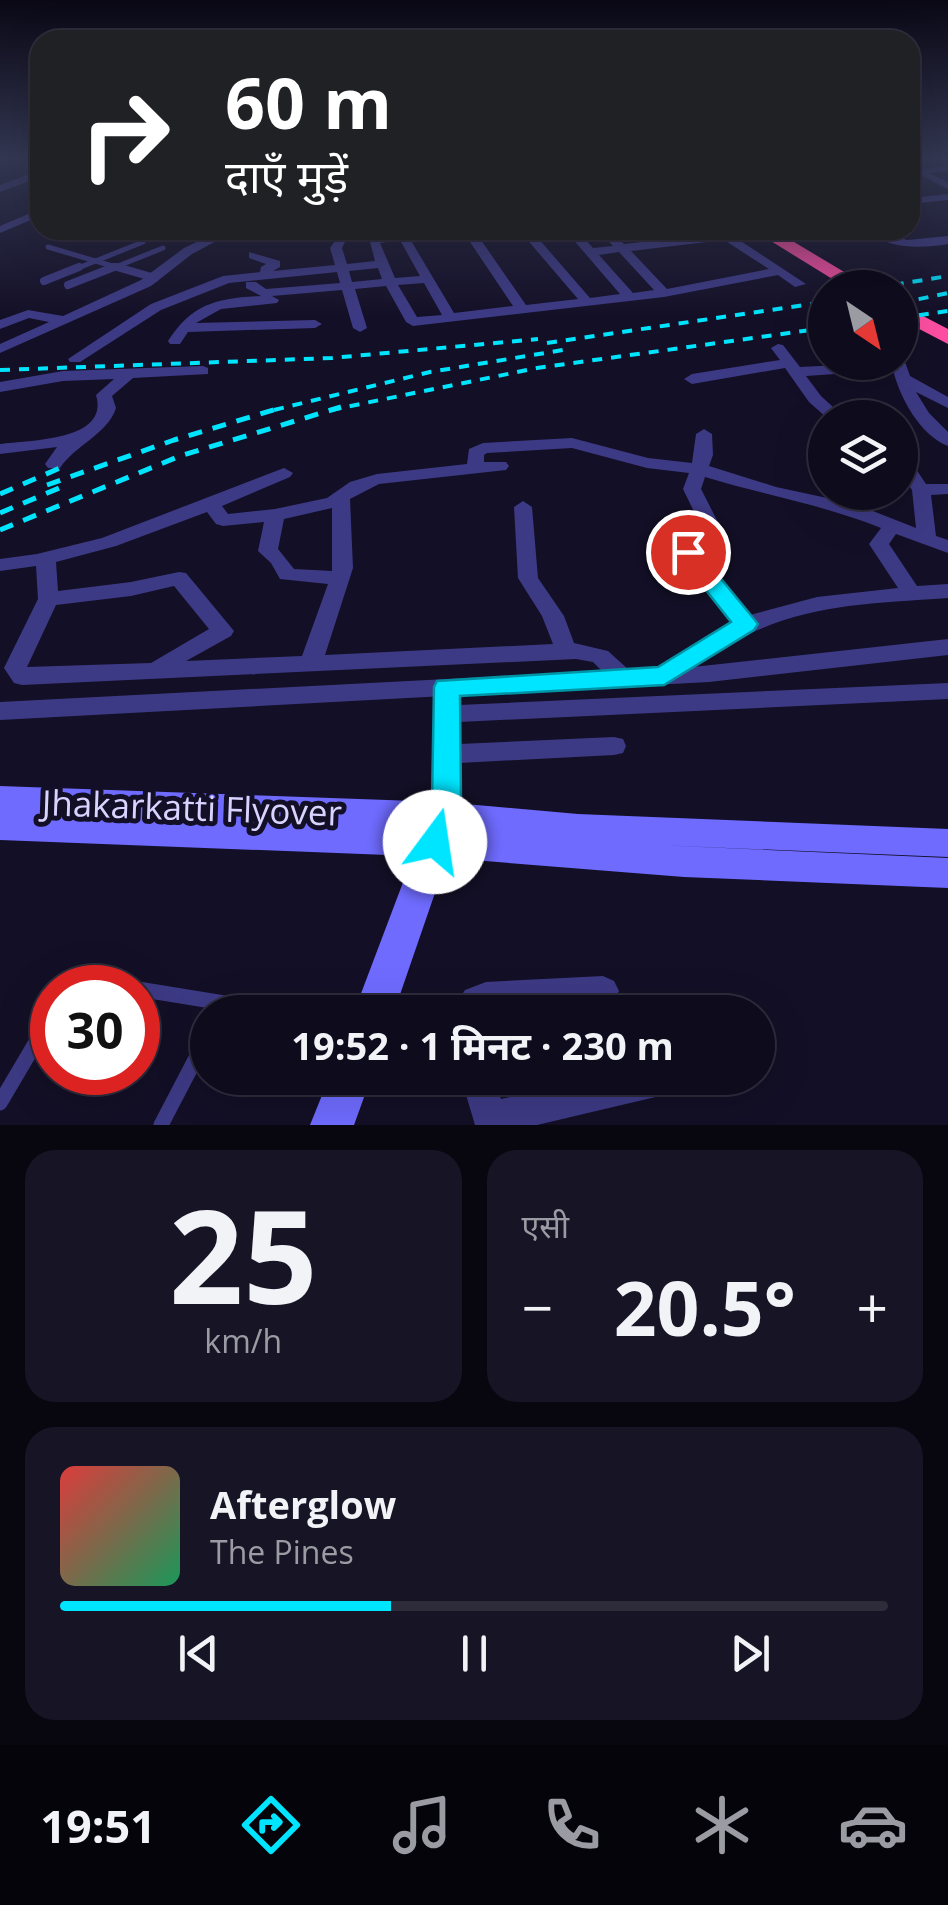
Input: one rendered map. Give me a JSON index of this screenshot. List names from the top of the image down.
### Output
{
  "streets": {
    "main road": ["Jhakarkatti Flyover"]
  },
  "north": "bottom right",
  "page": {
    "turn": ["60 m", "दाएँ मुड़ें"],
    "limit": "30",
    "trip": "19:52 · 1 मिनट · 230 m",
    "tile": [
      ["25", "km/h"],
      "एसी"
    ],
    "heat": ["−", "20.5°", "+"],
    "song": ["Afterglow", "The Pines"],
    "tabs": "19:51"
  }
}
